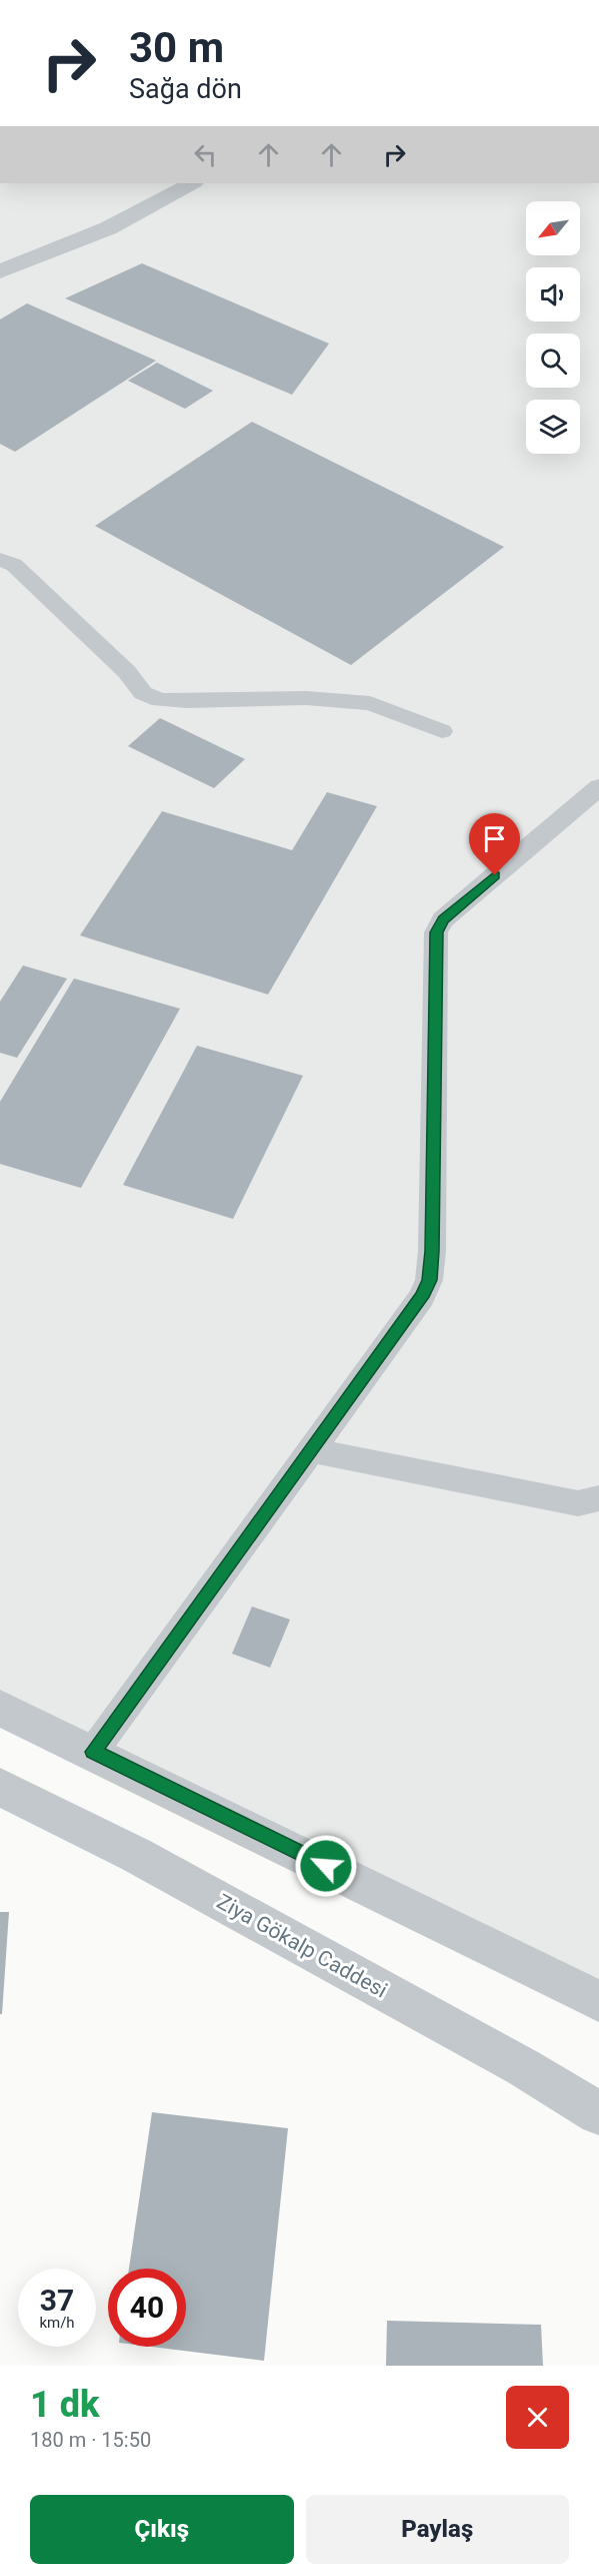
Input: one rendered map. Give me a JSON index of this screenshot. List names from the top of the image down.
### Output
{
  "streets": {
    "street": ["Ziya Gökalp Caddesi"]
  },
  "north": "bottom left",
  "page": {
    "turn": ["30 m", "Sağa dön"],
    "speed": "37 km/h",
    "limit": "40",
    "heading": ["1 dk", "180 m · 15:50"],
    "buttons": ["Çıkış", "Paylaş"]
  }
}
